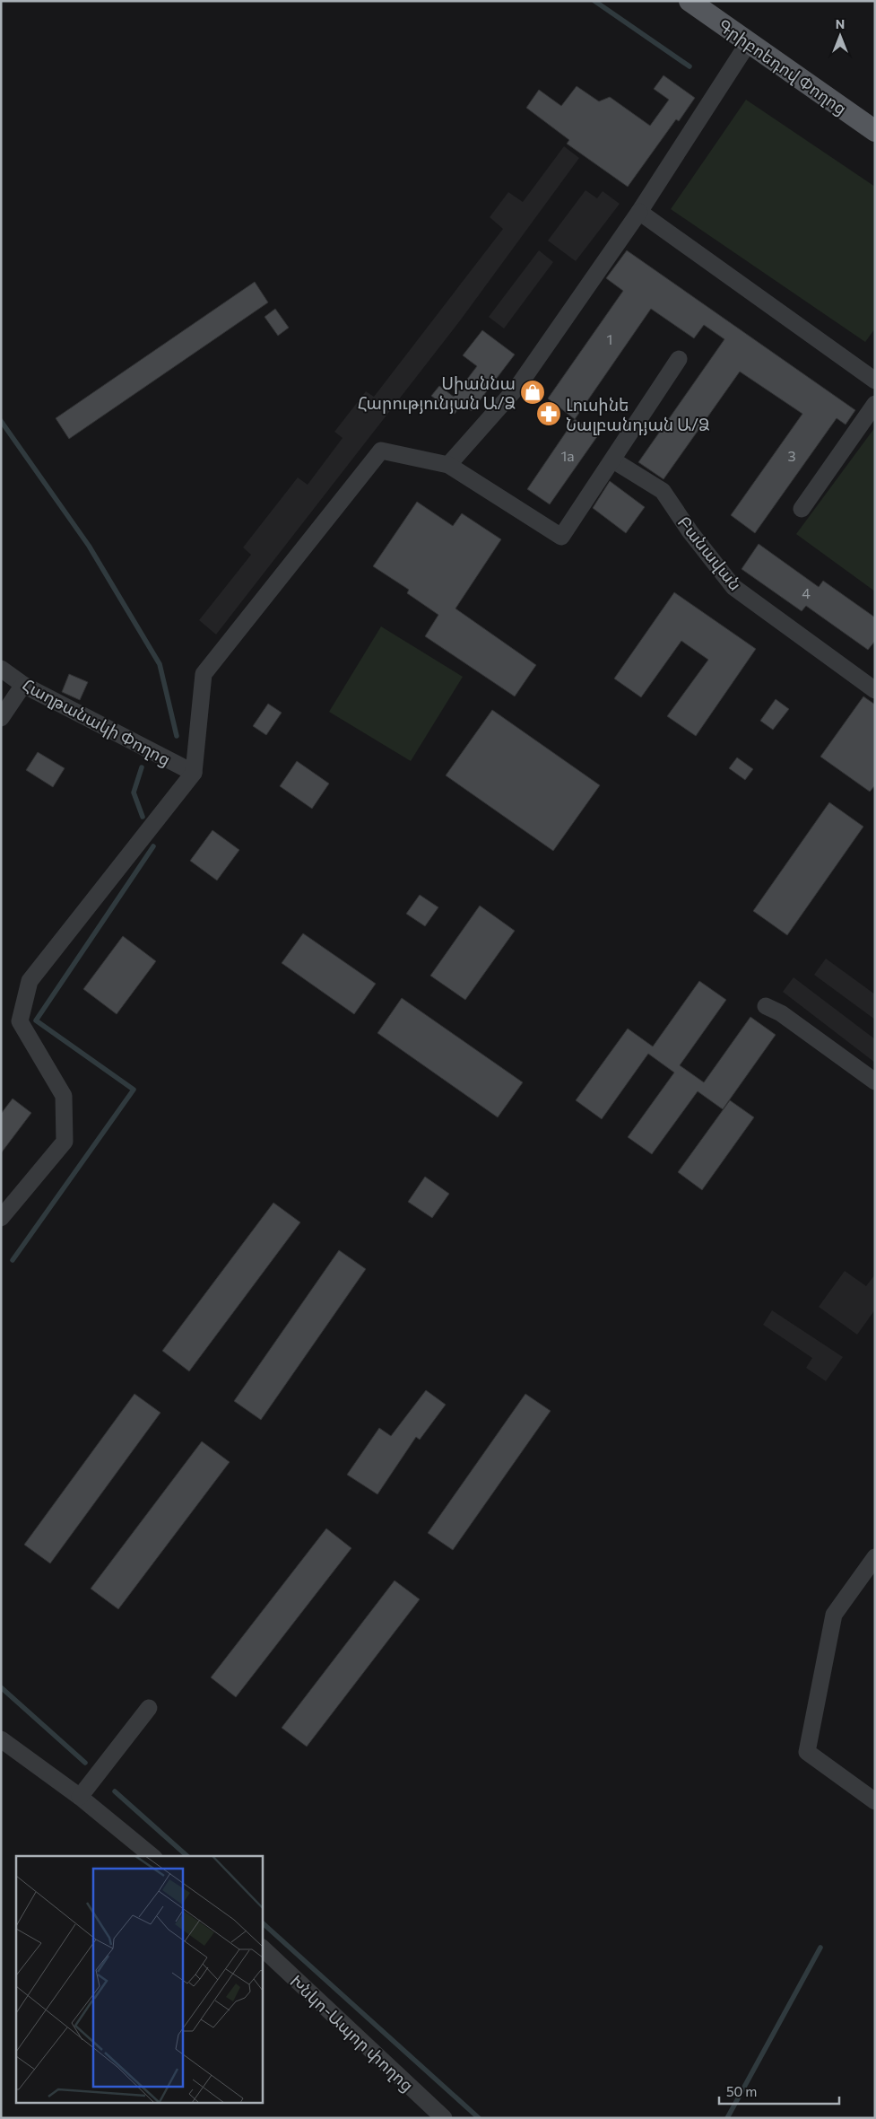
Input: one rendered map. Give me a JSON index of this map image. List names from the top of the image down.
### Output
{
  "streets": {
    "main road": ["Գրիբոեդով Փողոց"],
    "street": ["Բանավան", "Հաղթանակի Փողոց", "Խնկո-Ապոր փողոց"]
  },
  "places": {
    "shop": ["Սիաննա Հարությունյան Ա/Ձ"],
    "pharmacy": ["Լուսինե Նալբանդյան Ա/Ձ"]
  },
  "house_numbers": [
    "1",
    "1a",
    "3",
    "4"
  ],
  "scale_bar": "50 m",
  "north": "top"
}
